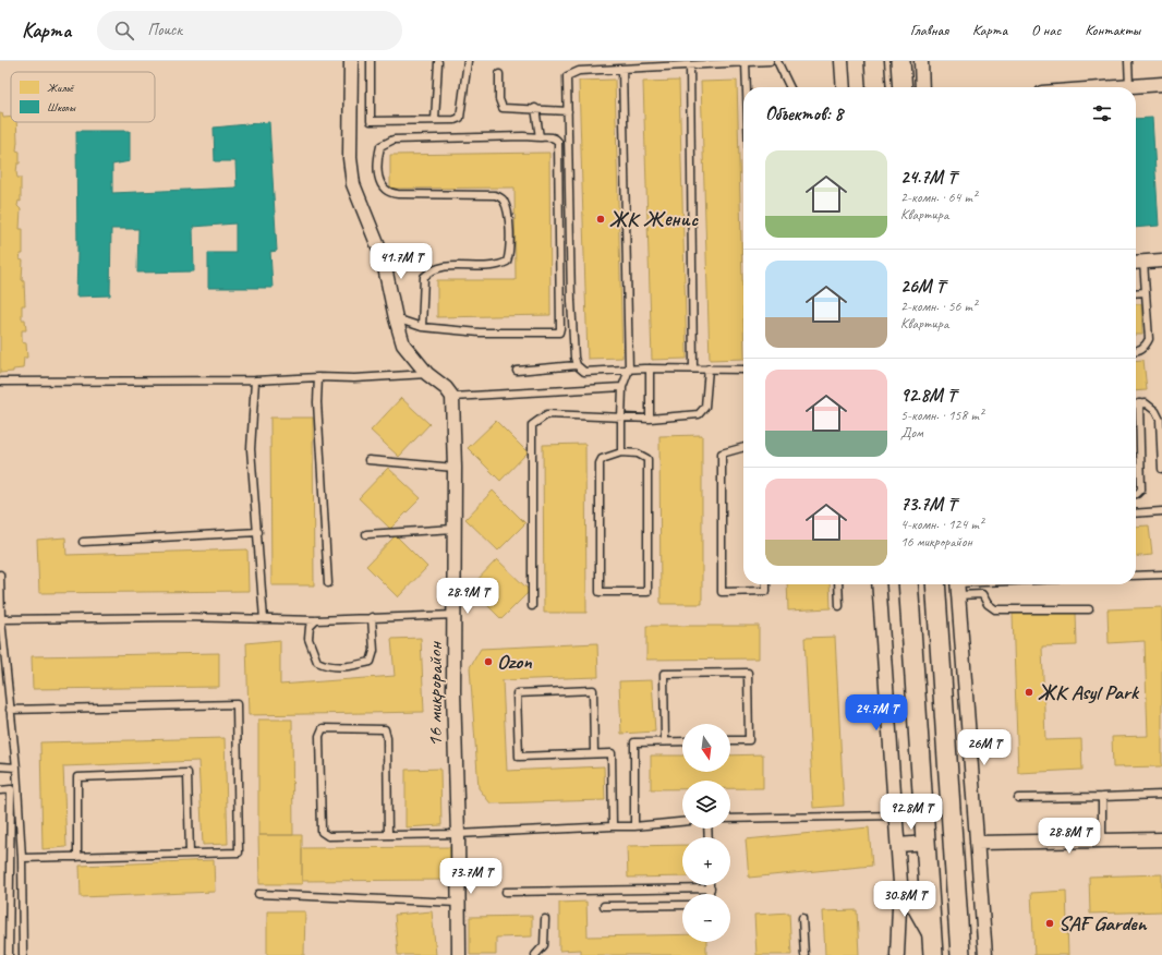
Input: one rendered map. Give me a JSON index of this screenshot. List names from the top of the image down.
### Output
{
  "streets": {
    "street": ["16 микрорайон"]
  },
  "places": [
    "ЖК Женис",
    "Ozon",
    "ЖК Asyl Park",
    "SAF Garden"
  ],
  "legend": ["Жильё", "Школы"],
  "north": "bottom",
  "page": {
    "header": "Карта",
    "search": "Поиск",
    "nav": [
      "Главная",
      "Карта",
      "О нас",
      "Контакты"
    ],
    "heading": "Объектов: 8",
    "list": [
      {
        "name": "24.7M ₸",
        "note": "2-комн. · 64 m² · Квартира"
      },
      {
        "name": "26M ₸",
        "note": "2-комн. · 56 m² · Квартира"
      },
      {
        "name": "92.8M ₸",
        "note": "5-комн. · 158 m² · Дом"
      },
      {
        "name": "73.7M ₸",
        "note": "4-комн. · 124 m² · 16 микрорайон"
      }
    ],
    "price": [
      "41.7M ₸",
      "28.9M ₸",
      "24.7M ₸",
      "26M ₸",
      "92.8M ₸",
      "28.8M ₸",
      "73.7M ₸",
      "30.8M ₸"
    ],
    "map_buttons": ["+", "−"]
  }
}
